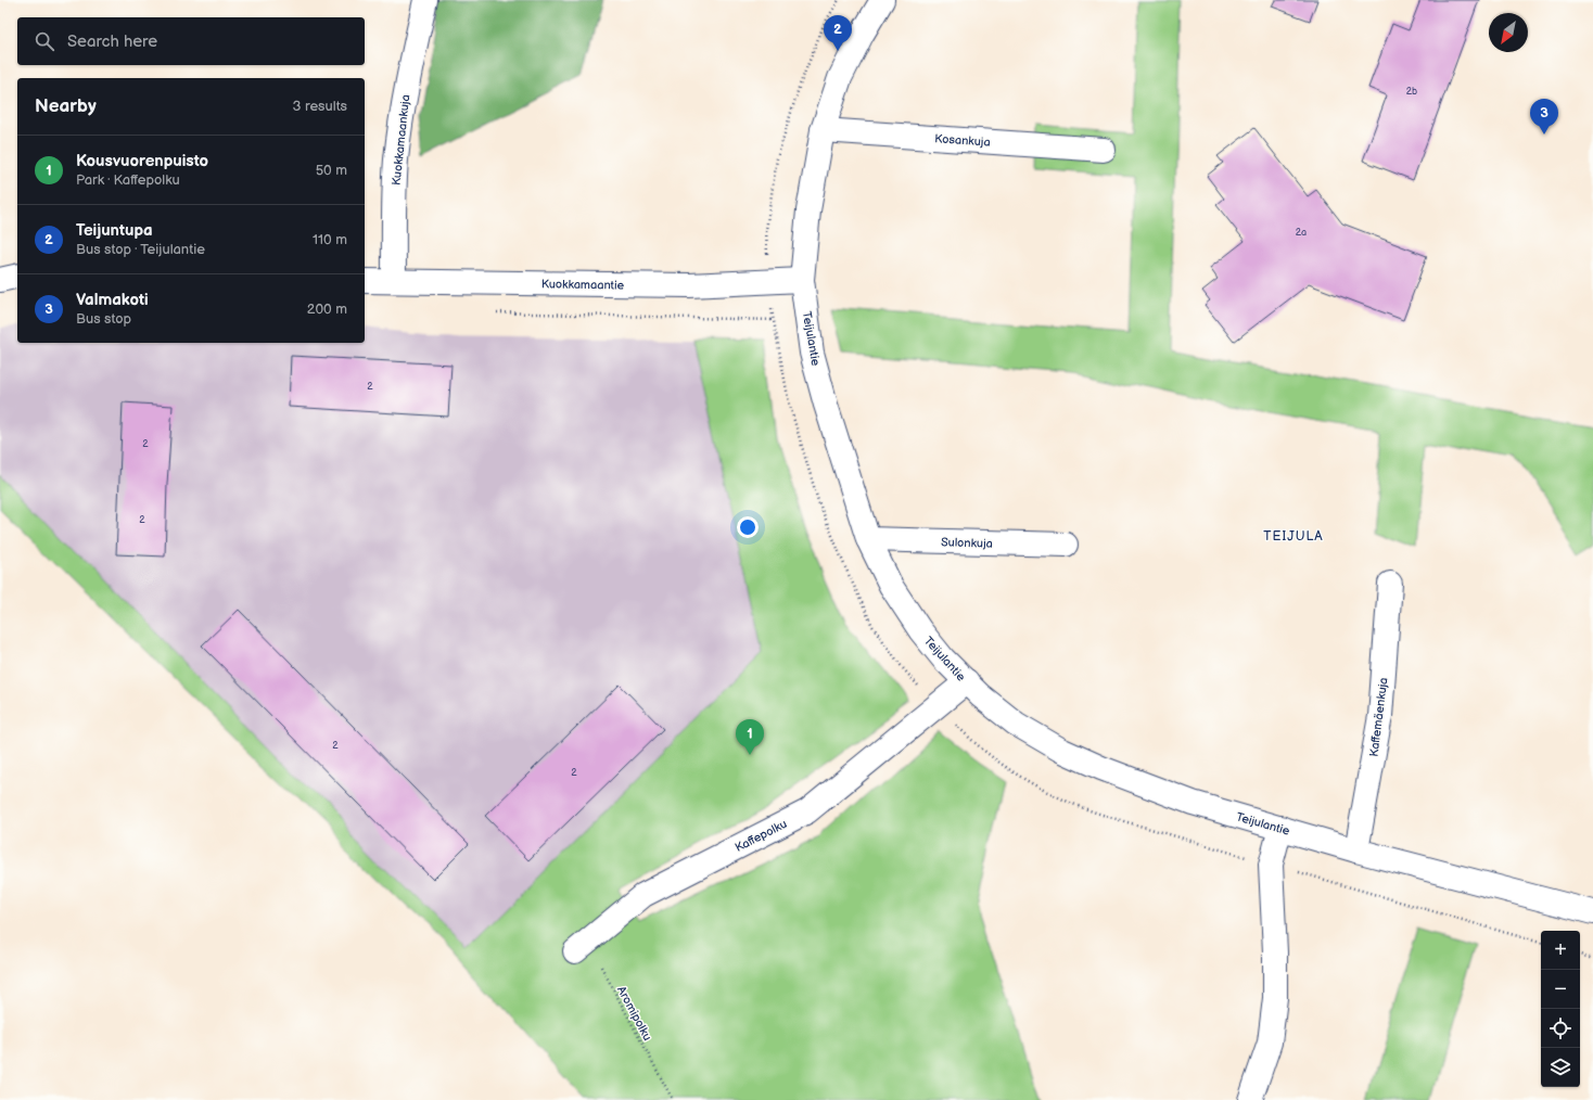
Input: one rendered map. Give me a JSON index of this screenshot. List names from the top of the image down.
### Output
{
  "streets": {
    "street": [
      "Kuokkamaankuja",
      "Kosankuja",
      "Kuokkamaantie",
      "Teijulantie",
      "Sulonkuja",
      "Kaffemäenkuja",
      "Kaffepolku"
    ],
    "path": ["Aromipolku"]
  },
  "crossings": [
    ["Kuokkamaankuja", "Kuokkamaantie"],
    ["Kosankuja", "Teijulantie"],
    ["Kuokkamaantie", "Teijulantie"],
    ["Teijulantie", "Sulonkuja"],
    ["Teijulantie", "Kaffemäenkuja"],
    ["Teijulantie", "Kaffepolku"],
    ["Kaffepolku", "Aromipolku"]
  ],
  "districts": ["TEIJULA"],
  "house_numbers": [
    "2b",
    "2a",
    "2",
    "2",
    "2",
    "2",
    "2"
  ],
  "north": "bottom left",
  "page": {
    "pins": ["2", "3", "1"],
    "search": "Search here",
    "heading": ["Nearby", "3 results"],
    "list": [
      {
        "mark": "1",
        "name": "Kousvuorenpuisto",
        "note": "Park · Kaffepolku",
        "value": "50 m"
      },
      {
        "mark": "2",
        "name": "Teijuntupa",
        "note": "Bus stop · Teijulantie",
        "value": "110 m"
      },
      {
        "mark": "3",
        "name": "Valmakoti",
        "note": "Bus stop",
        "value": "200 m"
      }
    ],
    "map_buttons": ["+", "−"]
  }
}
